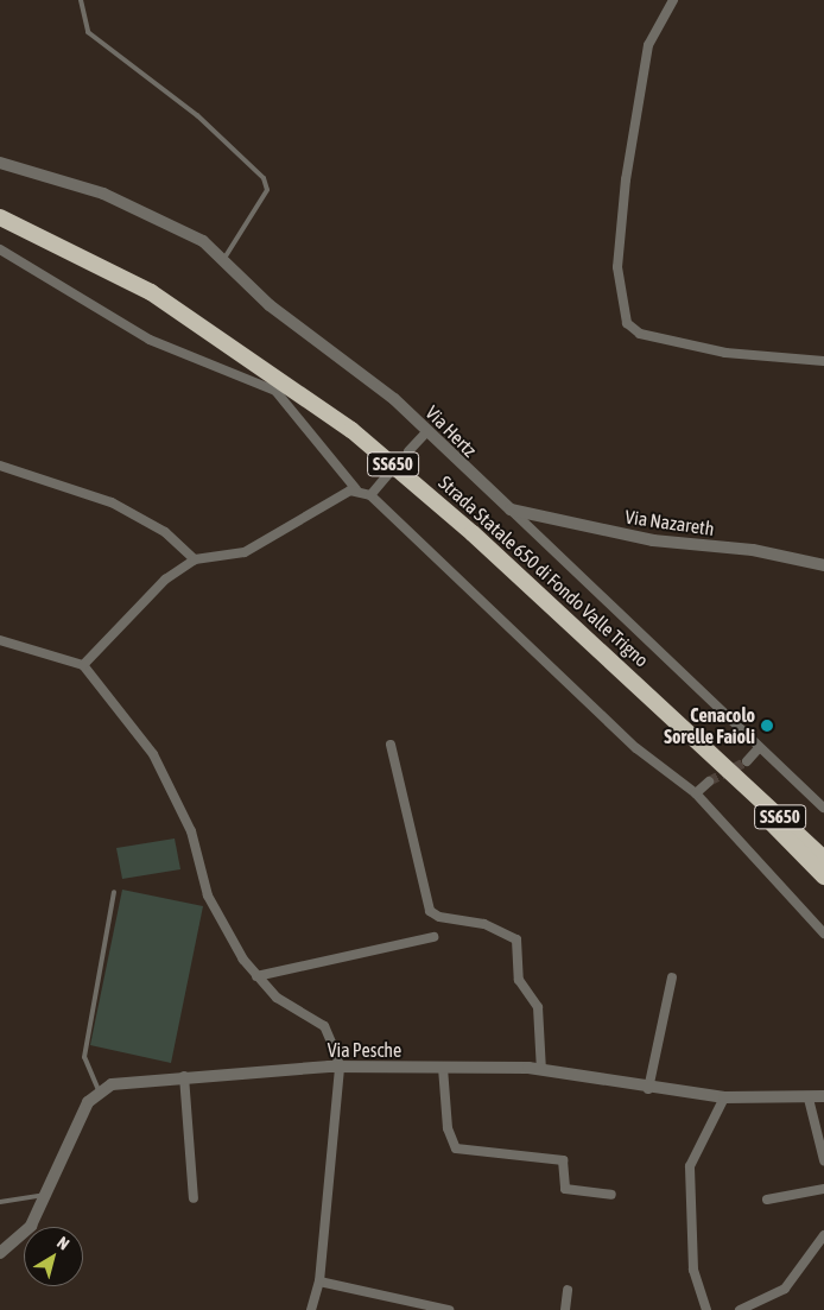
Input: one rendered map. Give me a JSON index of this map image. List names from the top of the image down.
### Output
{
  "streets": {
    "highway": ["SS650", "Strada Statale 650 di Fondo Valle Trigno"],
    "street": ["Via Hertz", "Via Nazareth", "Via Pesche"]
  },
  "crossings": [
    ["Via Hertz", "Via Nazareth"]
  ],
  "places": ["Cenacolo Sorelle Faioli"],
  "north": "top right"
}
